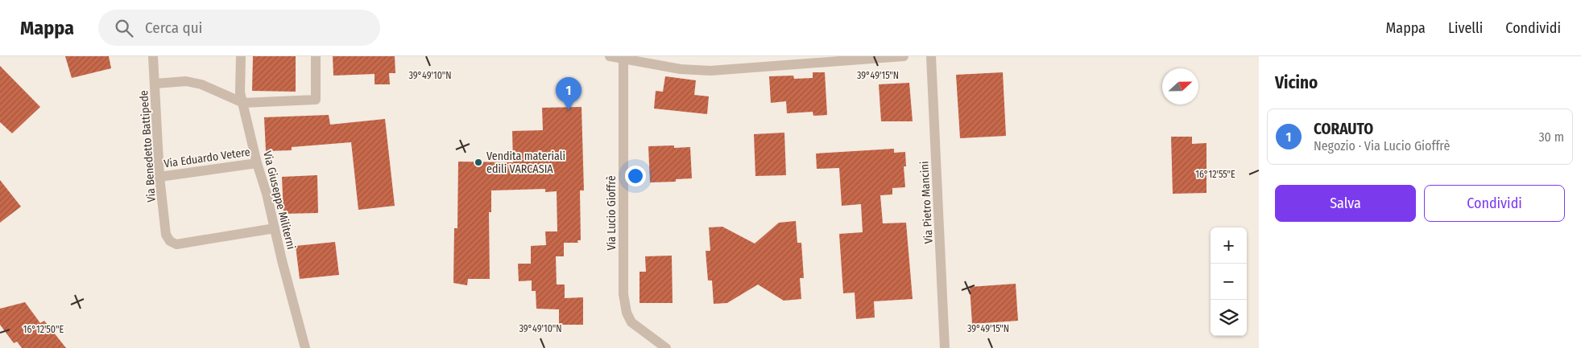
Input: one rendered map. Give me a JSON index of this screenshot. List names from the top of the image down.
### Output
{
  "streets": {
    "street": [
      "Via Benedetto Battipede",
      "Via Eduardo Vetere",
      "Via Giuseppe Militerni",
      "Via Pietro Mancini",
      "Via Lucio Gioffrè"
    ]
  },
  "crossings": [
    ["Via Benedetto Battipede", "Via Eduardo Vetere"],
    ["Via Benedetto Battipede", "Via Giuseppe Militerni"],
    ["Via Eduardo Vetere", "Via Giuseppe Militerni"]
  ],
  "places": ["Vendita materiali edili VARCASIA"],
  "north": "right",
  "page": {
    "header": "Mappa",
    "search": "Cerca qui",
    "nav": ["Mappa", "Livelli", "Condividi"],
    "heading": "Vicino",
    "pins": "1",
    "list": [
      {
        "mark": "1",
        "name": "CORAUTO",
        "note": "Negozio · Via Lucio Gioffrè",
        "value": "30 m"
      }
    ],
    "buttons": ["Salva", "Condividi"],
    "map_buttons": ["+", "−"]
  },
  "coordinates": [
    "39°49'10\"N",
    "39°49'15\"N",
    "16°12'55\"E",
    "16°12'50\"E"
  ]
}
